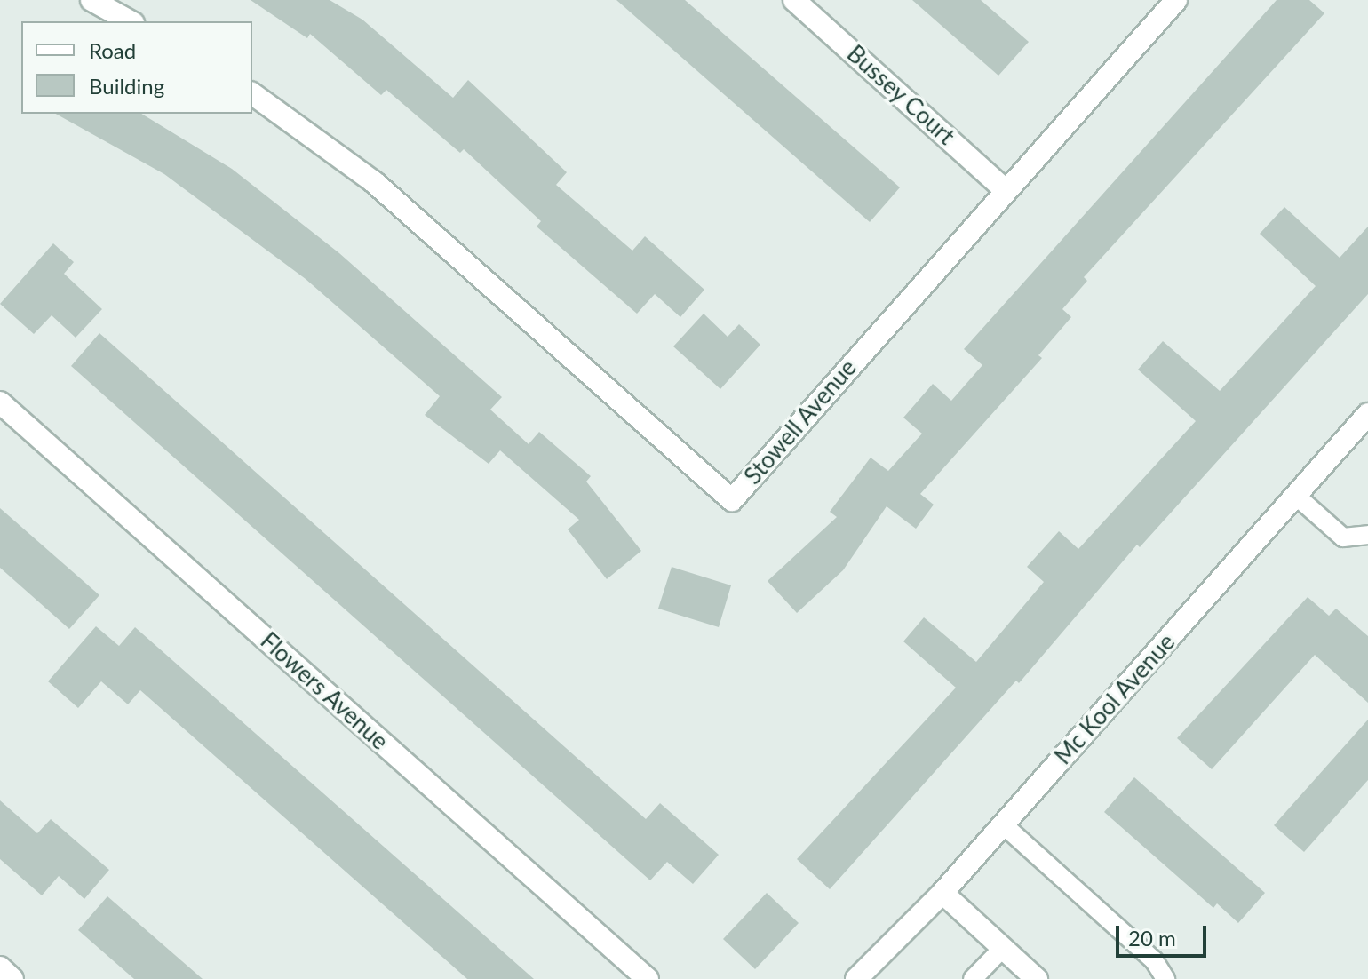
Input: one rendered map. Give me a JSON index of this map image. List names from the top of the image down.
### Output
{
  "streets": {
    "street": [
      "Bussey Court",
      "Stowell Avenue",
      "Flowers Avenue",
      "Mc Kool Avenue"
    ]
  },
  "crossings": [
    ["Bussey Court", "Stowell Avenue"]
  ],
  "legend": ["Road", "Building"],
  "scale_bar": "20 m"
}
